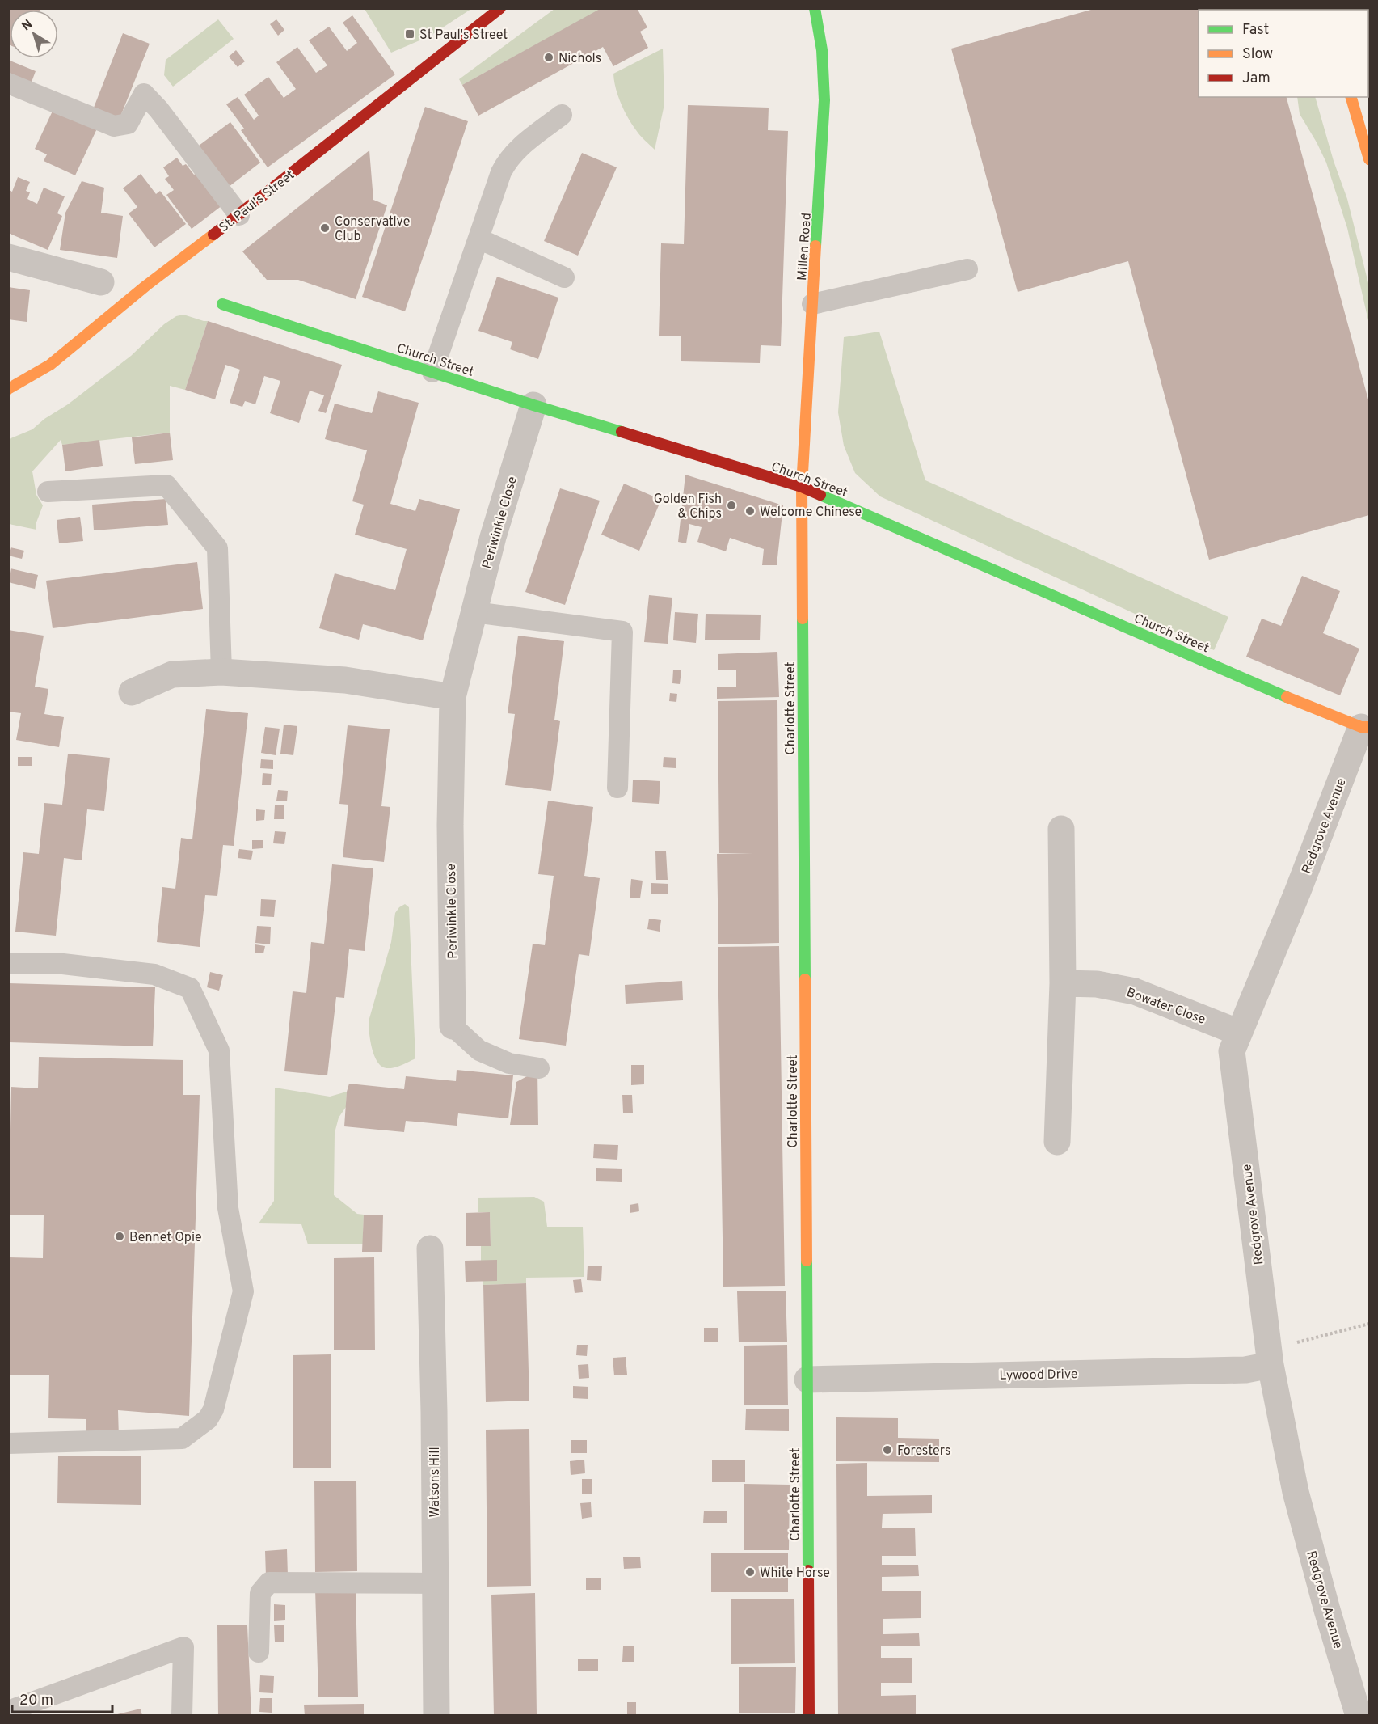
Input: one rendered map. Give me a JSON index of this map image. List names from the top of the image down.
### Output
{
  "streets": {
    "street": [
      "St. Paul's Street",
      "Millen Road",
      "Church Street",
      "Periwinkle Close",
      "Charlotte Street",
      "Redgrove Avenue",
      "Bowater Close",
      "Lywood Drive",
      "Watsons Hill"
    ]
  },
  "crossings": [
    ["Millen Road", "Church Street"],
    ["Millen Road", "Charlotte Street"],
    ["Church Street", "Periwinkle Close"],
    ["Church Street", "Charlotte Street"],
    ["Church Street", "Redgrove Avenue"],
    ["Charlotte Street", "Lywood Drive"],
    ["Redgrove Avenue", "Bowater Close"],
    ["Redgrove Avenue", "Lywood Drive"]
  ],
  "places": {
    "transit": ["St Paul's Street"],
    "other": [
      "Nichols",
      "Conservative Club",
      "Golden Fish & Chips",
      "Welcome Chinese",
      "Bennet Opie",
      "Foresters",
      "White Horse"
    ]
  },
  "legend": ["Fast", "Slow", "Jam"],
  "scale_bar": "20 m",
  "north": "top left"
}
